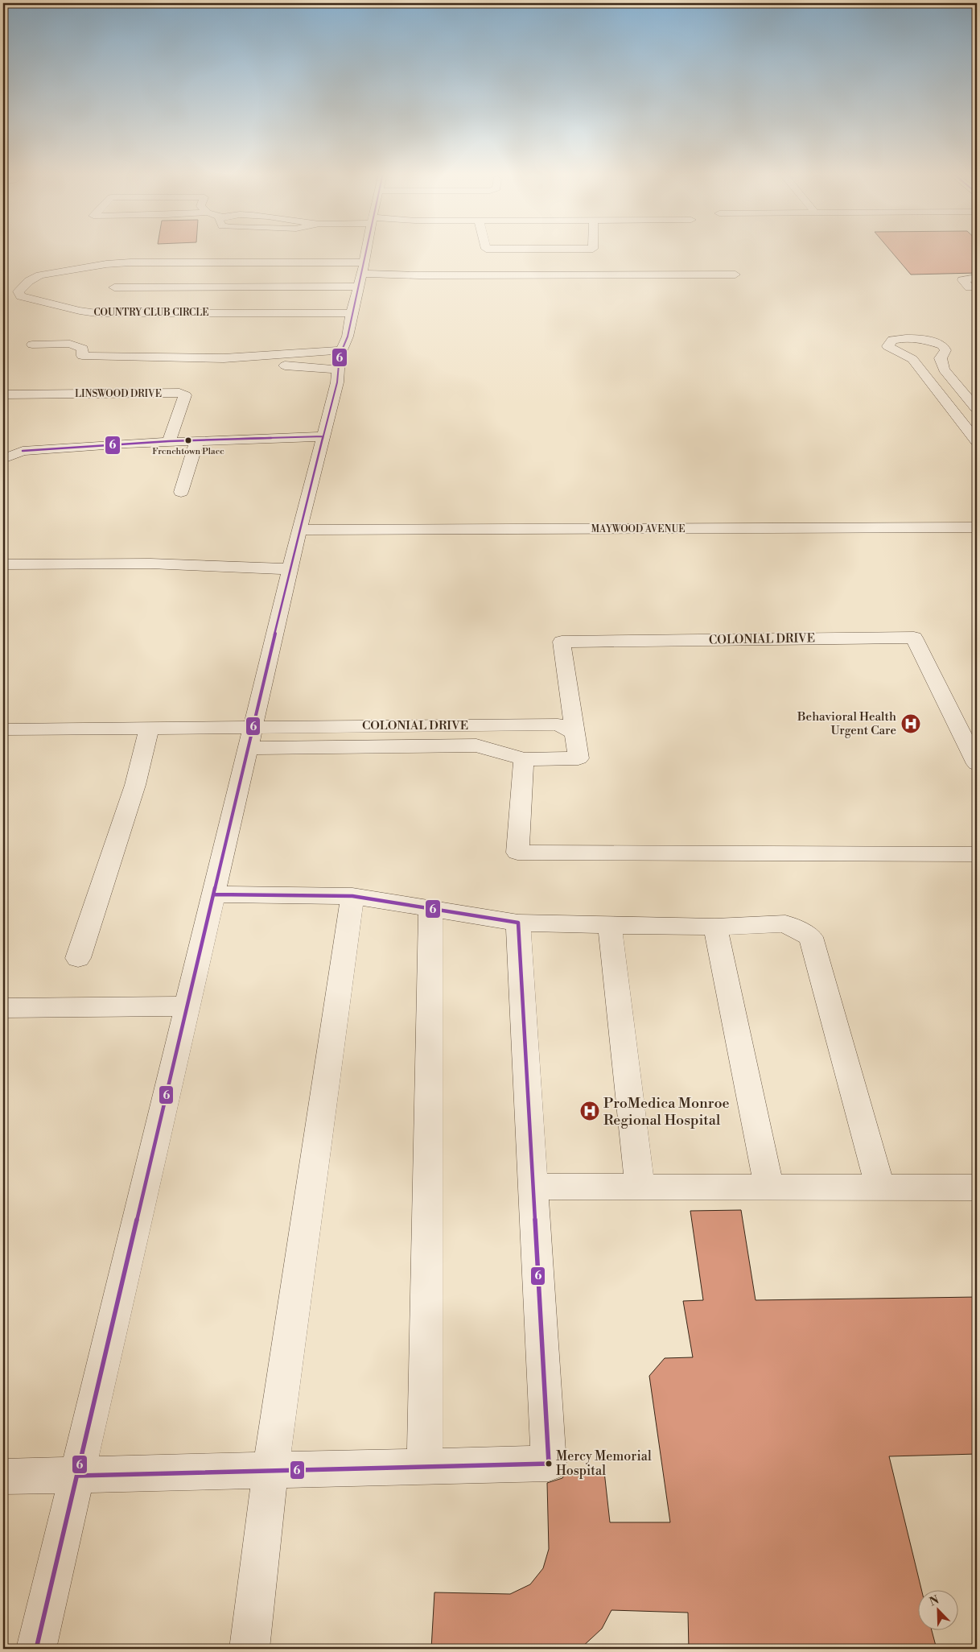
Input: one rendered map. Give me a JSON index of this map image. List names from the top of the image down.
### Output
{
  "streets": {
    "street": [
      "COUNTRY CLUB CIRCLE",
      "LINSWOOD DRIVE",
      "MAYWOOD AVENUE",
      "COLONIAL DRIVE"
    ]
  },
  "places": {
    "other": ["Frenchtown Place", "Mercy Memorial Hospital"],
    "hospital": ["Behavioral Health Urgent Care", "ProMedica Monroe Regional Hospital"]
  },
  "lines": ["transit line 6"],
  "north": "top left"
}
